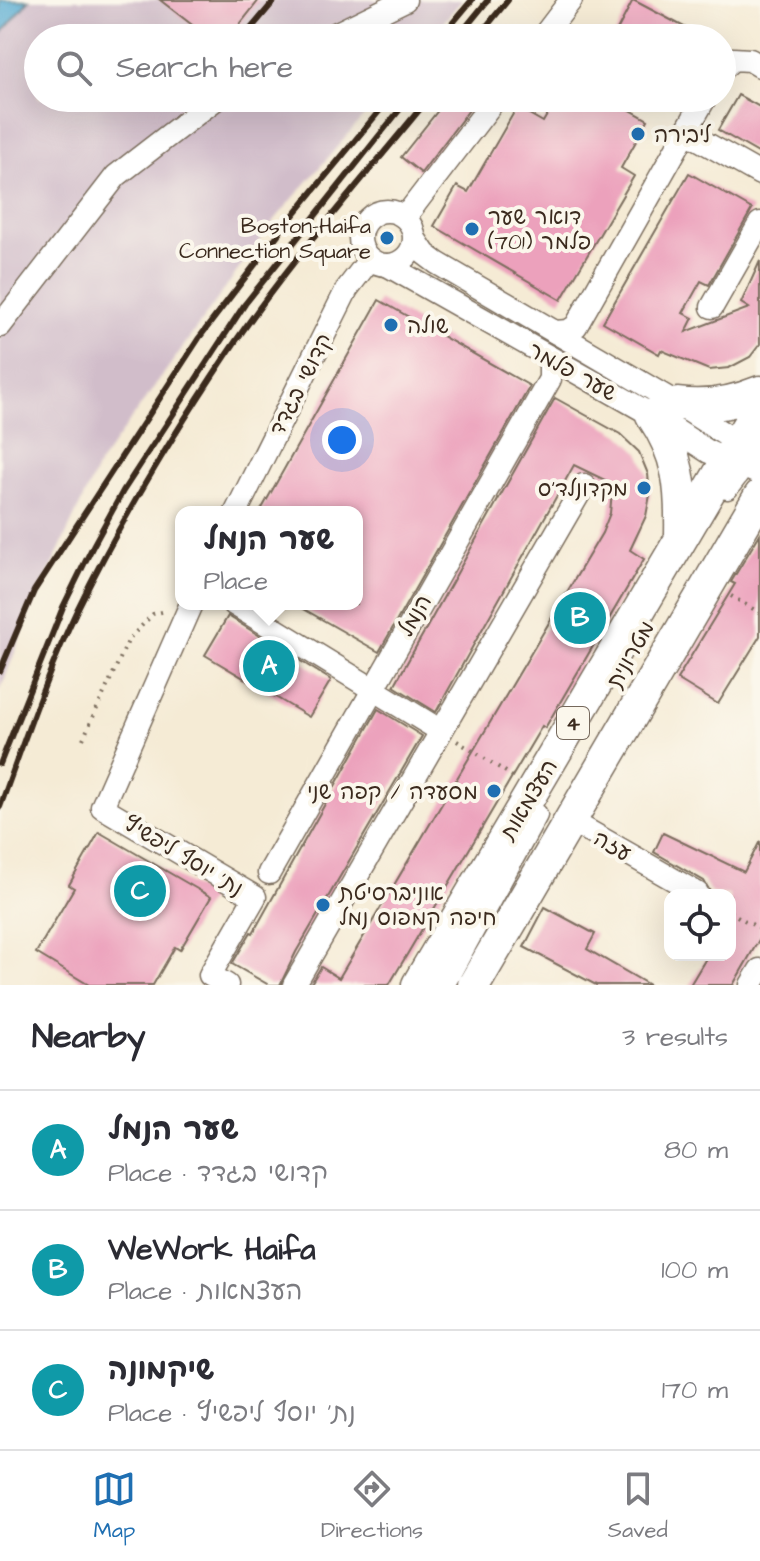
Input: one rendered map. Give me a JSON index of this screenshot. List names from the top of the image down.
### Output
{
  "streets": {
    "highway": ["4", "העצמאות"],
    "street": [
      "שער פלמר",
      "קדושי בגדד",
      "הנמל",
      "מטרונית",
      "עזה",
      "נת' יוסף ליפשיץ"
    ]
  },
  "crossings": [
    ["שער פלמר", "קדושי בגדד"],
    ["שער פלמר", "הנמל"],
    ["שער פלמר", "מטרונית"],
    ["שער פלמר", "העצמאות"],
    ["מטרונית", "העצמאות"],
    ["העצמאות", "עזה"]
  ],
  "places": [
    "ליבירה",
    "דואר שער פלמר (701)",
    "Boston-Haifa Connection Square",
    "שולה",
    "מקדונלד'ס",
    "מסעדה / קפה שני",
    "אוניברסיטת חיפה קמפוס נמל"
  ],
  "page": {
    "search": "Search here",
    "popup": ["שער הנמל", "Place"],
    "pins": ["B", "A", "C"],
    "heading": ["Nearby", "3 results"],
    "list": [
      {
        "mark": "A",
        "name": "שער הנמל",
        "note": "Place · קדושי בגדד",
        "value": "80 m"
      },
      {
        "mark": "B",
        "name": "WeWork Haifa",
        "note": "Place · העצמאות",
        "value": "100 m"
      },
      {
        "mark": "C",
        "name": "שיקמונה",
        "note": "Place · נת' יוסף ליפשיץ",
        "value": "170 m"
      }
    ],
    "nav": ["Map", "Directions", "Saved"]
  }
}
